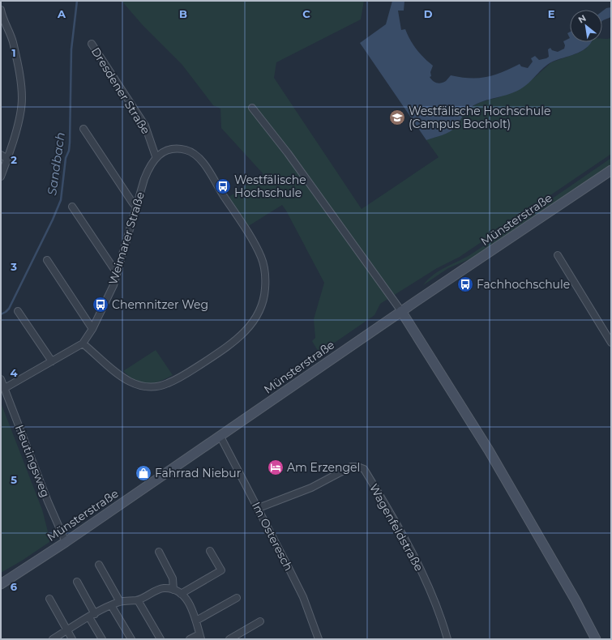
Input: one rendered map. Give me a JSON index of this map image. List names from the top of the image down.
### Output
{
  "streets": {
    "main road": ["Münsterstraße"],
    "street": [
      "Dresdener Straße",
      "Weimarer Straße",
      "Heutingsweg",
      "Wagenfeldstraße",
      "Im Osteresch"
    ]
  },
  "crossings": [
    ["Dresdener Straße", "Weimarer Straße"],
    ["Münsterstraße", "Heutingsweg"],
    ["Münsterstraße", "Im Osteresch"],
    ["Weimarer Straße", "Heutingsweg"],
    ["Wagenfeldstraße", "Im Osteresch"]
  ],
  "water": ["Sandbach"],
  "places": {
    "school or university": ["Westfälische Hochschule (Campus Bocholt)"],
    "bus stop": ["Westfälische Hochschule", "Fachhochschule", "Chemnitzer Weg"],
    "hotel": ["Am Erzengel"],
    "shop": ["Fahrrad Niebur"]
  },
  "north": "top left",
  "grid": {
    "columns": [
      "A",
      "B",
      "C",
      "D",
      "E"
    ],
    "rows": [
      "1",
      "2",
      "3",
      "4",
      "5",
      "6"
    ]
  }
}
